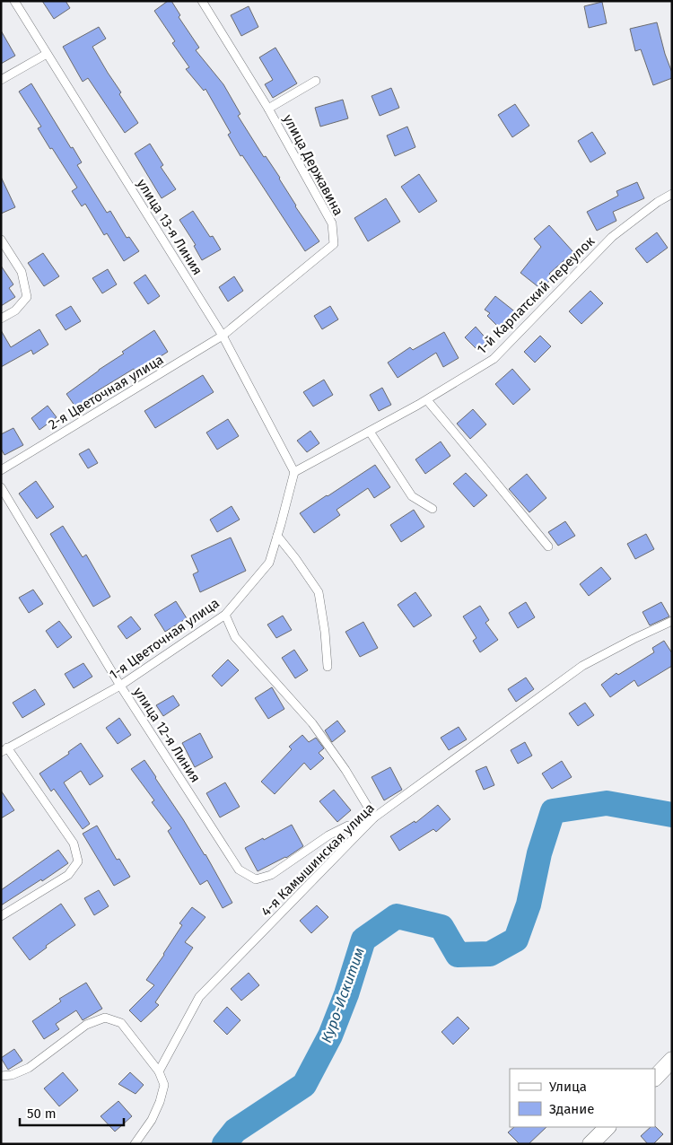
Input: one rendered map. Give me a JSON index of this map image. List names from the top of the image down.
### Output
{
  "streets": {
    "lane": [
      "улица Державина",
      "улица 13-я Линия",
      "1-й Карпатский переулок",
      "2-я Цветочная улица",
      "1-я Цветочная улица",
      "улица 12-я Линия",
      "4-я Камышинская улица"
    ]
  },
  "crossings": [
    ["улица Державина", "улица 13-я Линия"],
    ["улица Державина", "2-я Цветочная улица"],
    ["улица 13-я Линия", "1-й Карпатский переулок"],
    ["улица 13-я Линия", "2-я Цветочная улица"],
    ["улица 13-я Линия", "1-я Цветочная улица"],
    ["1-й Карпатский переулок", "1-я Цветочная улица"],
    ["1-я Цветочная улица", "улица 12-я Линия"],
    ["улица 12-я Линия", "4-я Камышинская улица"]
  ],
  "water": ["Куро-Искитим"],
  "legend": ["Улица", "Здание"],
  "scale_bar": "50 m"
}
